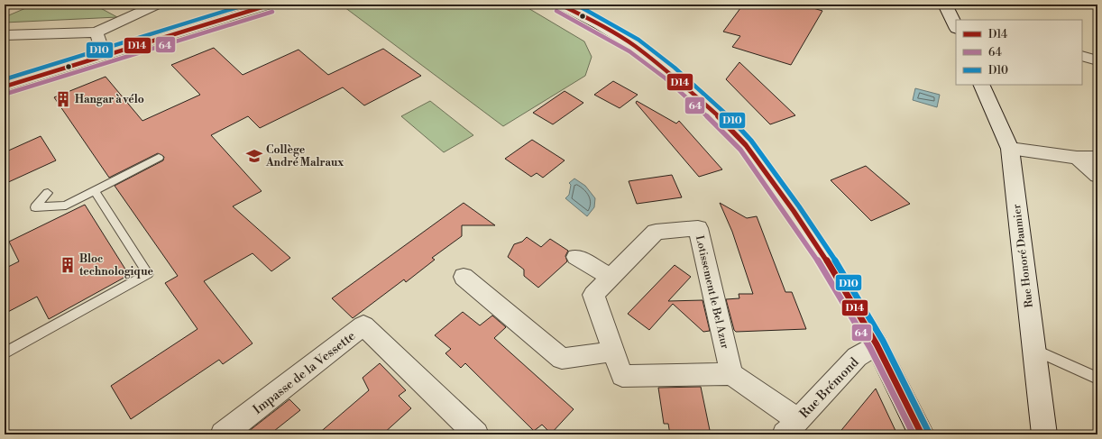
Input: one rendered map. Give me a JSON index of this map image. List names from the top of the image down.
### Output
{
  "streets": {
    "main road": ["Rue Honoré Daumier"],
    "street": ["Lotissement le Bel Azur", "Impasse de la Vessette", "Rue Brémond"]
  },
  "places": {
    "building": ["Hangar à vélo", "Bloc technologique"],
    "school or university": ["Collège André Malraux"]
  },
  "lines": ["transit line D14", "transit line D10", "transit line 64"],
  "legend": ["D14", "64", "D10"]
}
